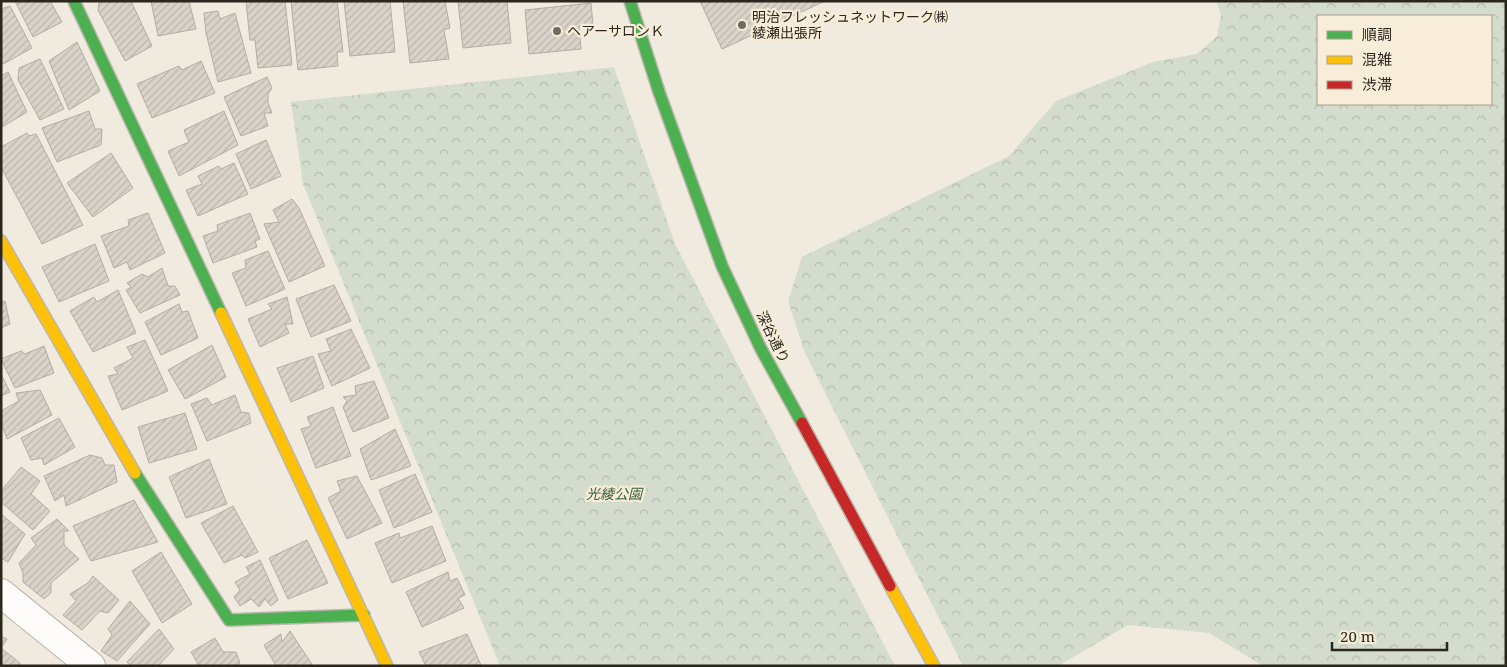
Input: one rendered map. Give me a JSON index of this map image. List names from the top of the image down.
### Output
{
  "streets": {
    "street": ["深谷通り"]
  },
  "parks": ["光綾公園"],
  "places": ["明治フレッシュネットワーク㈱ 綾瀬出張所", "ヘアーサロンＫ"],
  "legend": ["順調", "混雑", "渋滞"],
  "scale_bar": "20 m"
}
